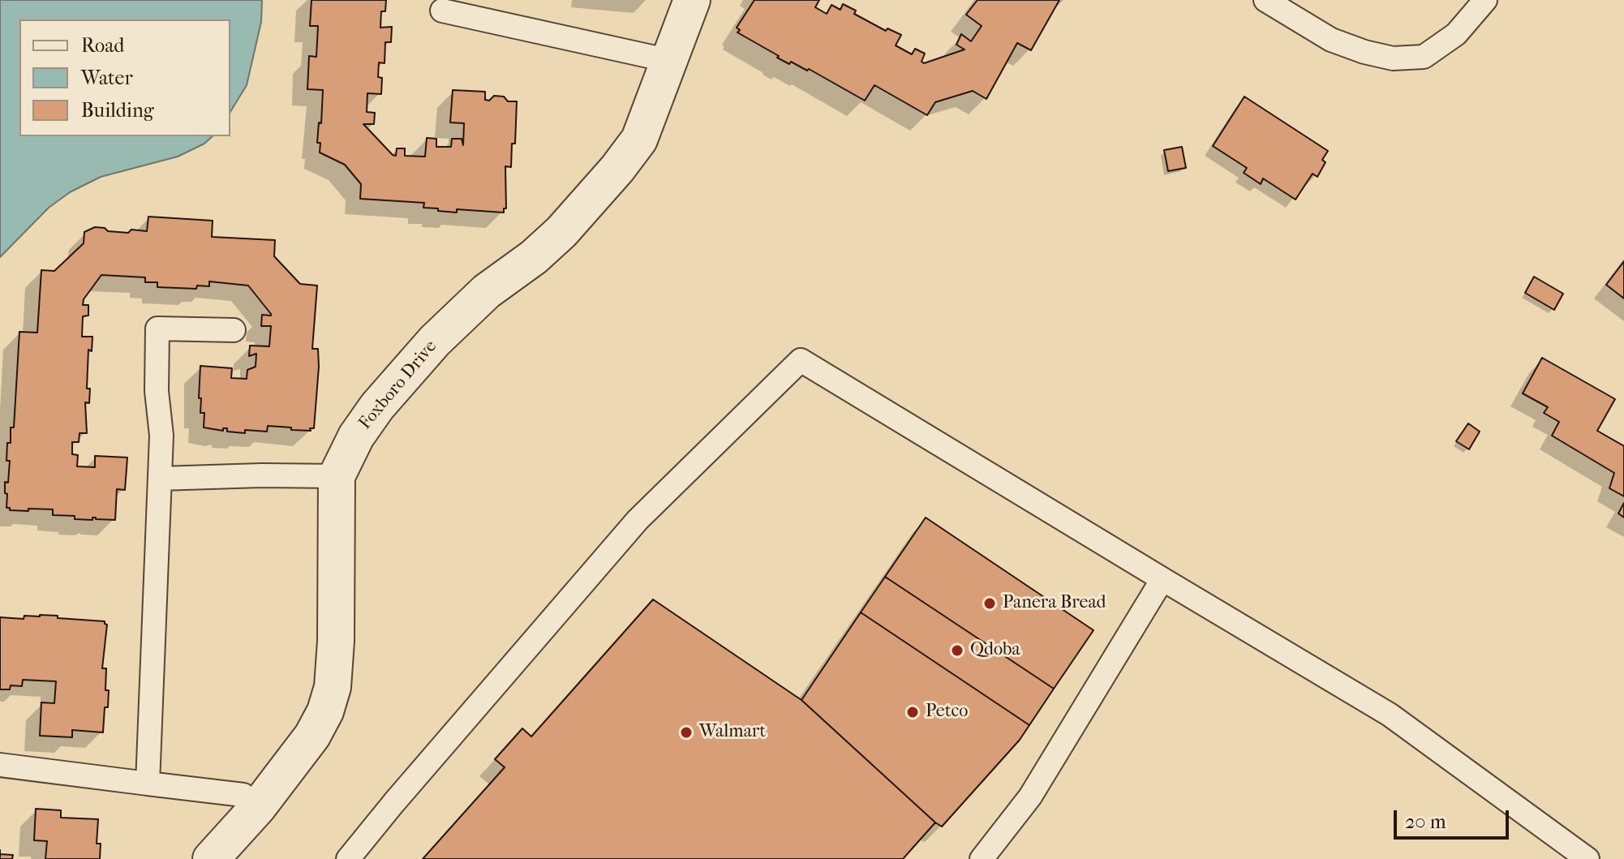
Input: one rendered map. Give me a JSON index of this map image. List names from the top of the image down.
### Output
{
  "streets": {
    "street": ["Foxboro Drive"]
  },
  "places": [
    "Panera Bread",
    "Qdoba",
    "Petco",
    "Walmart"
  ],
  "legend": ["Road", "Water", "Building"],
  "scale_bar": "20 m"
}
